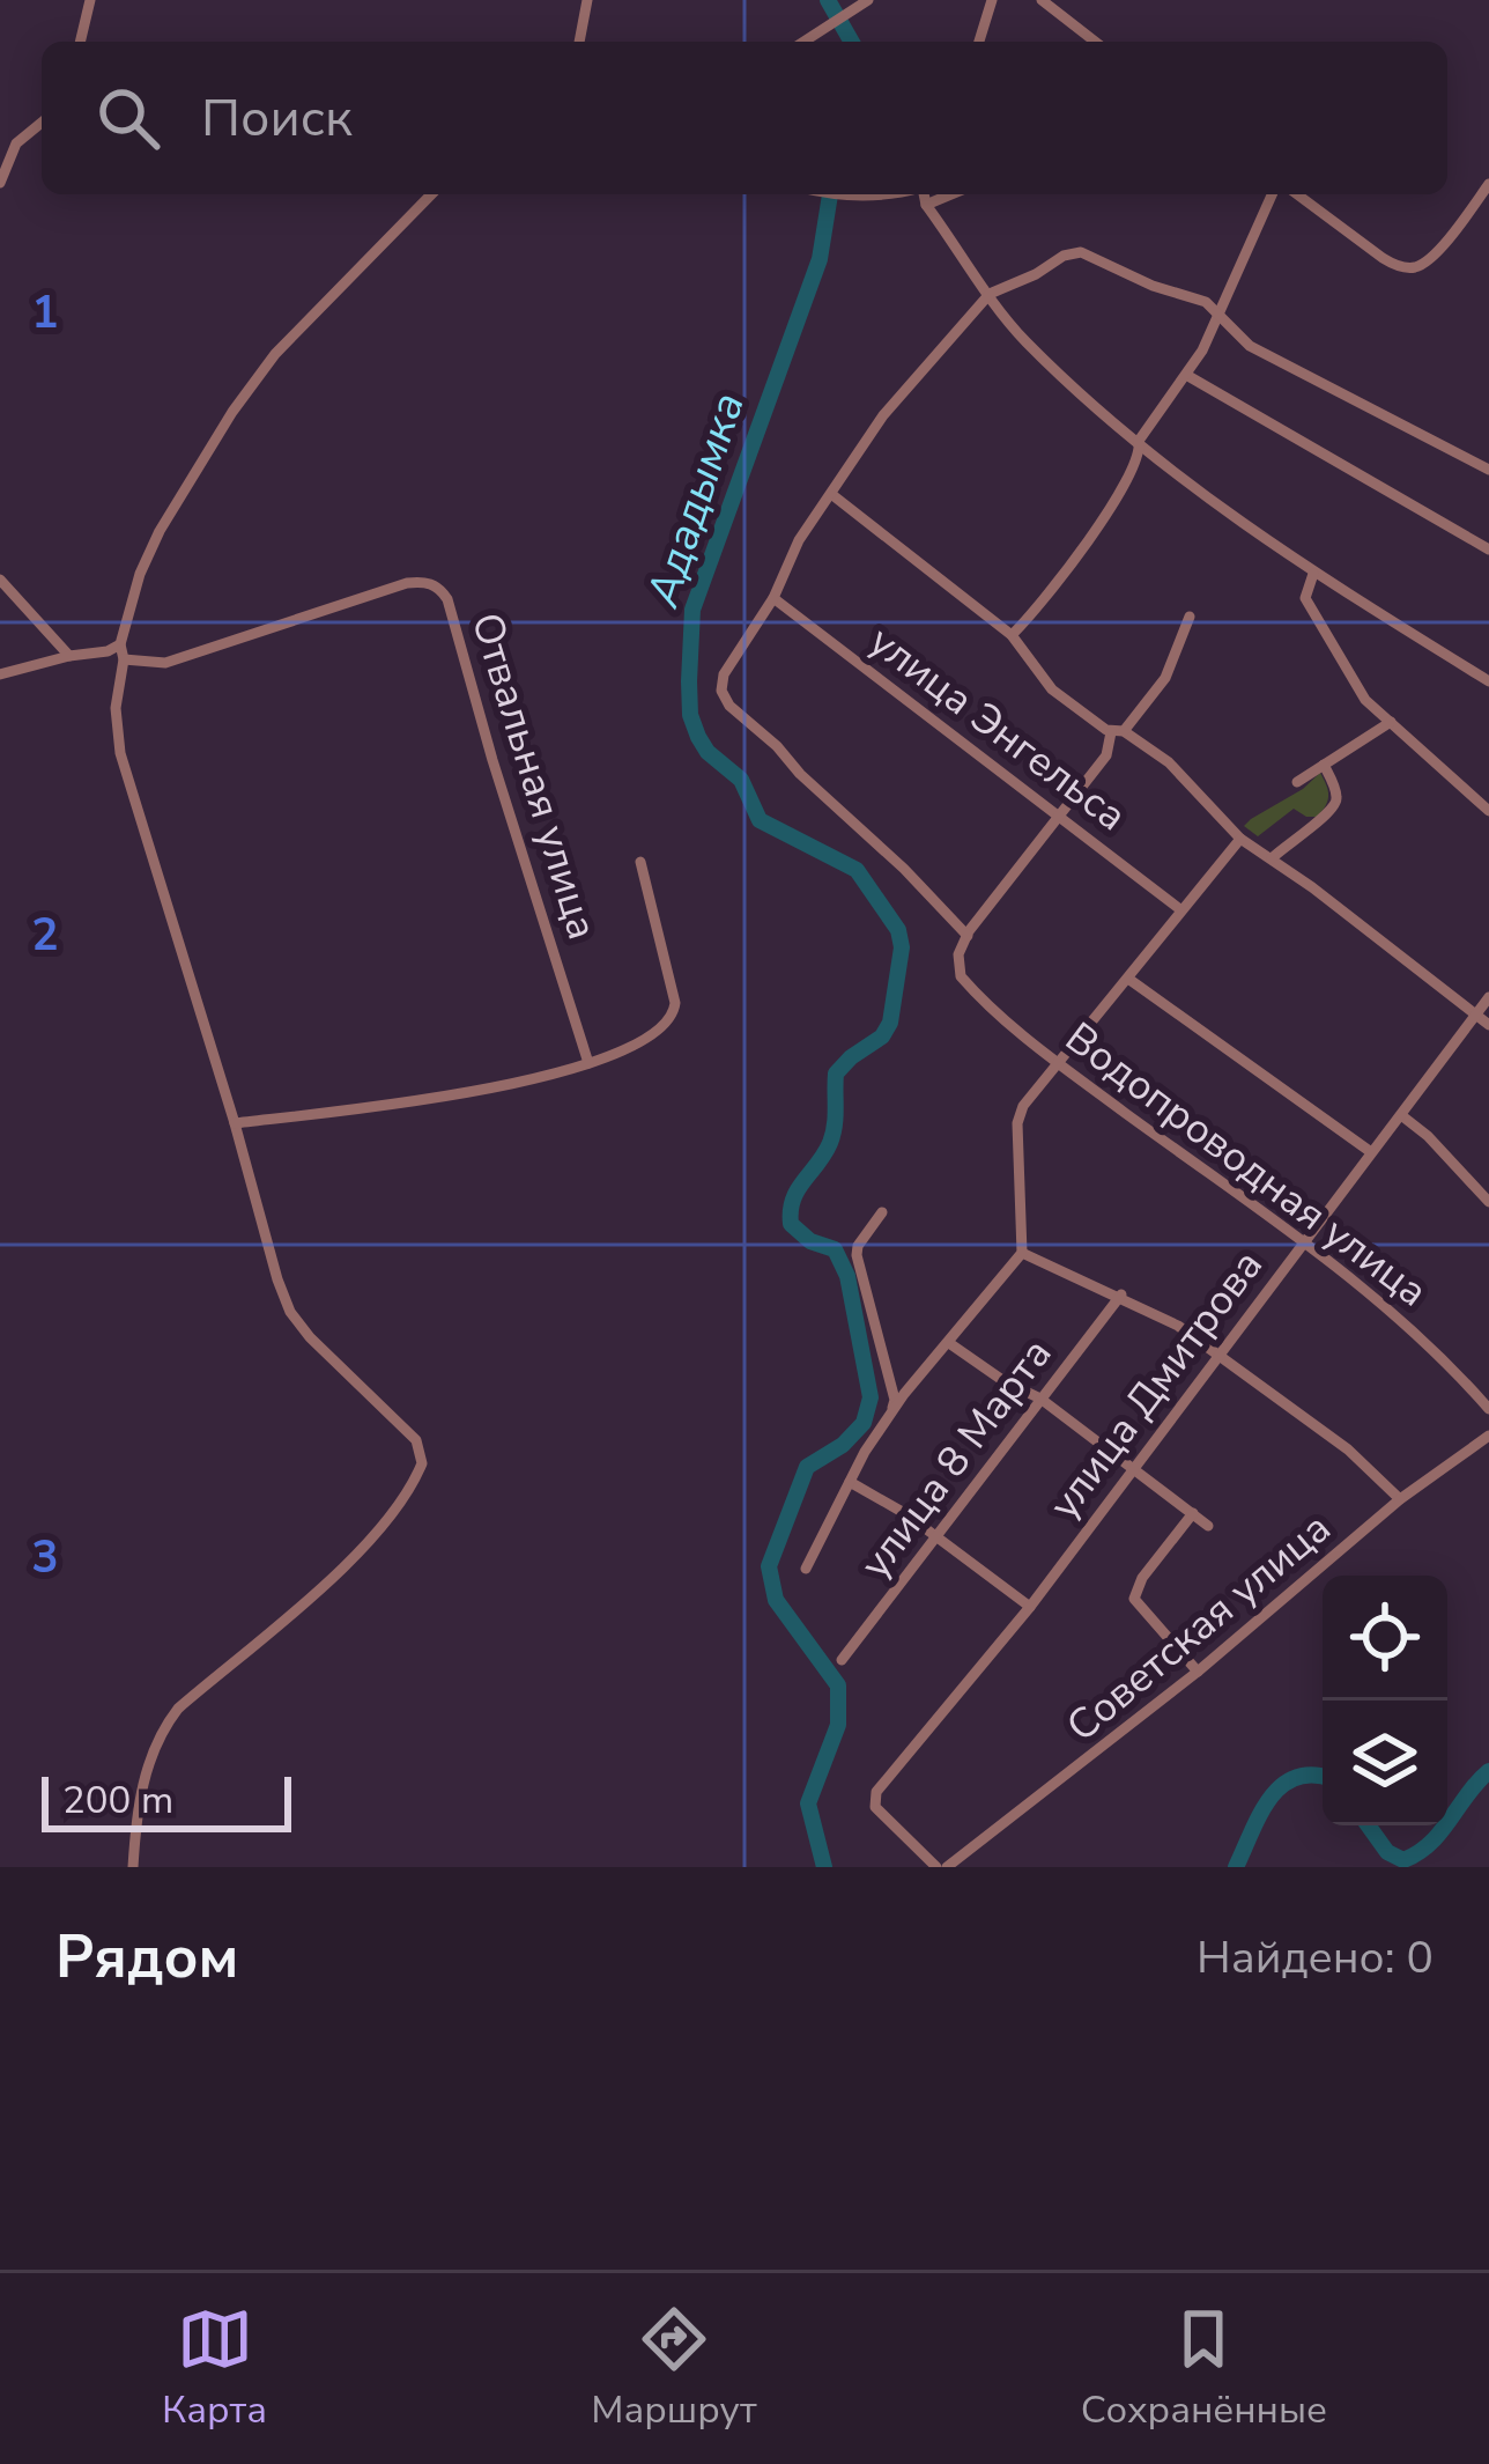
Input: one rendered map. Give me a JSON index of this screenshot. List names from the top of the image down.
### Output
{
  "streets": {
    "street": [
      "улица Энгельса",
      "Отвальная улица",
      "Водопроводная улица",
      "улица Дмитрова",
      "улица 8 Марта",
      "Советская улица"
    ]
  },
  "crossings": [
    ["Водопроводная улица", "улица Дмитрова"]
  ],
  "water": ["Ададымка"],
  "scale_bar": "200 m",
  "page": {
    "search": "Поиск",
    "scale": "200 m",
    "heading": ["Рядом", "Найдено: 0"],
    "nav": ["Карта", "Маршрут", "Сохранённые"]
  },
  "grid": {
    "rows": ["1", "2", "3"]
  }
}
